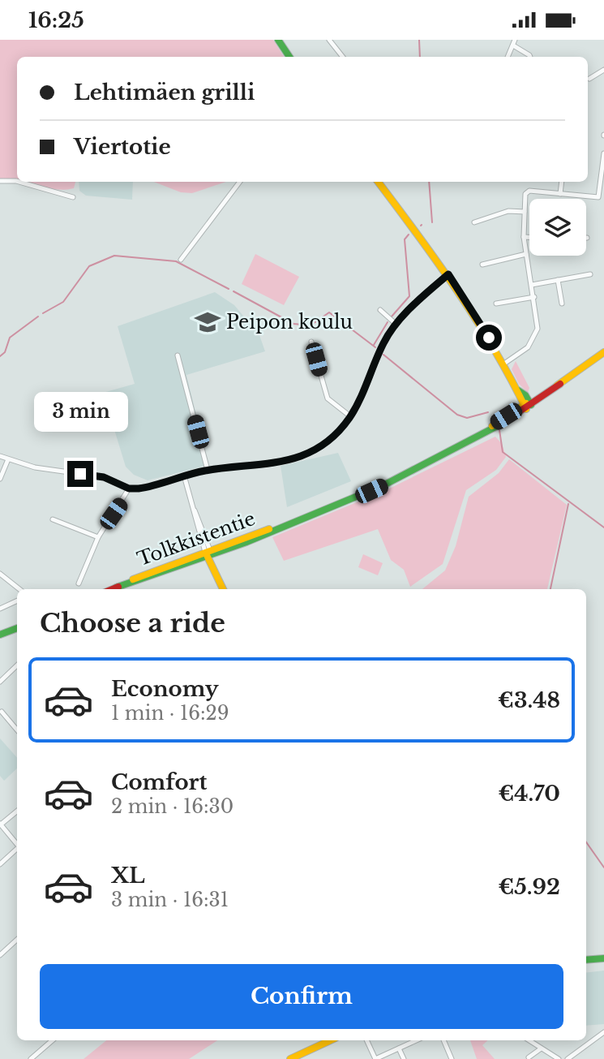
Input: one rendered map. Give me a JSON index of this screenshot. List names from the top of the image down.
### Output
{
  "streets": {
    "street": ["Tolkkistentie"]
  },
  "places": {
    "school or university": ["Peipon koulu"]
  },
  "page": {
    "status": "16:25",
    "banner": ["Lehtimäen grilli", "Viertotie"],
    "bubble": "3 min",
    "heading": "Choose a ride",
    "list": [
      {
        "name": "Economy",
        "note": "1 min · 16:29",
        "value": "€3.48"
      },
      {
        "name": "Comfort",
        "note": "2 min · 16:30",
        "value": "€4.70"
      },
      {
        "name": "XL",
        "note": "3 min · 16:31",
        "value": "€5.92"
      }
    ],
    "buttons": "Confirm"
  }
}
